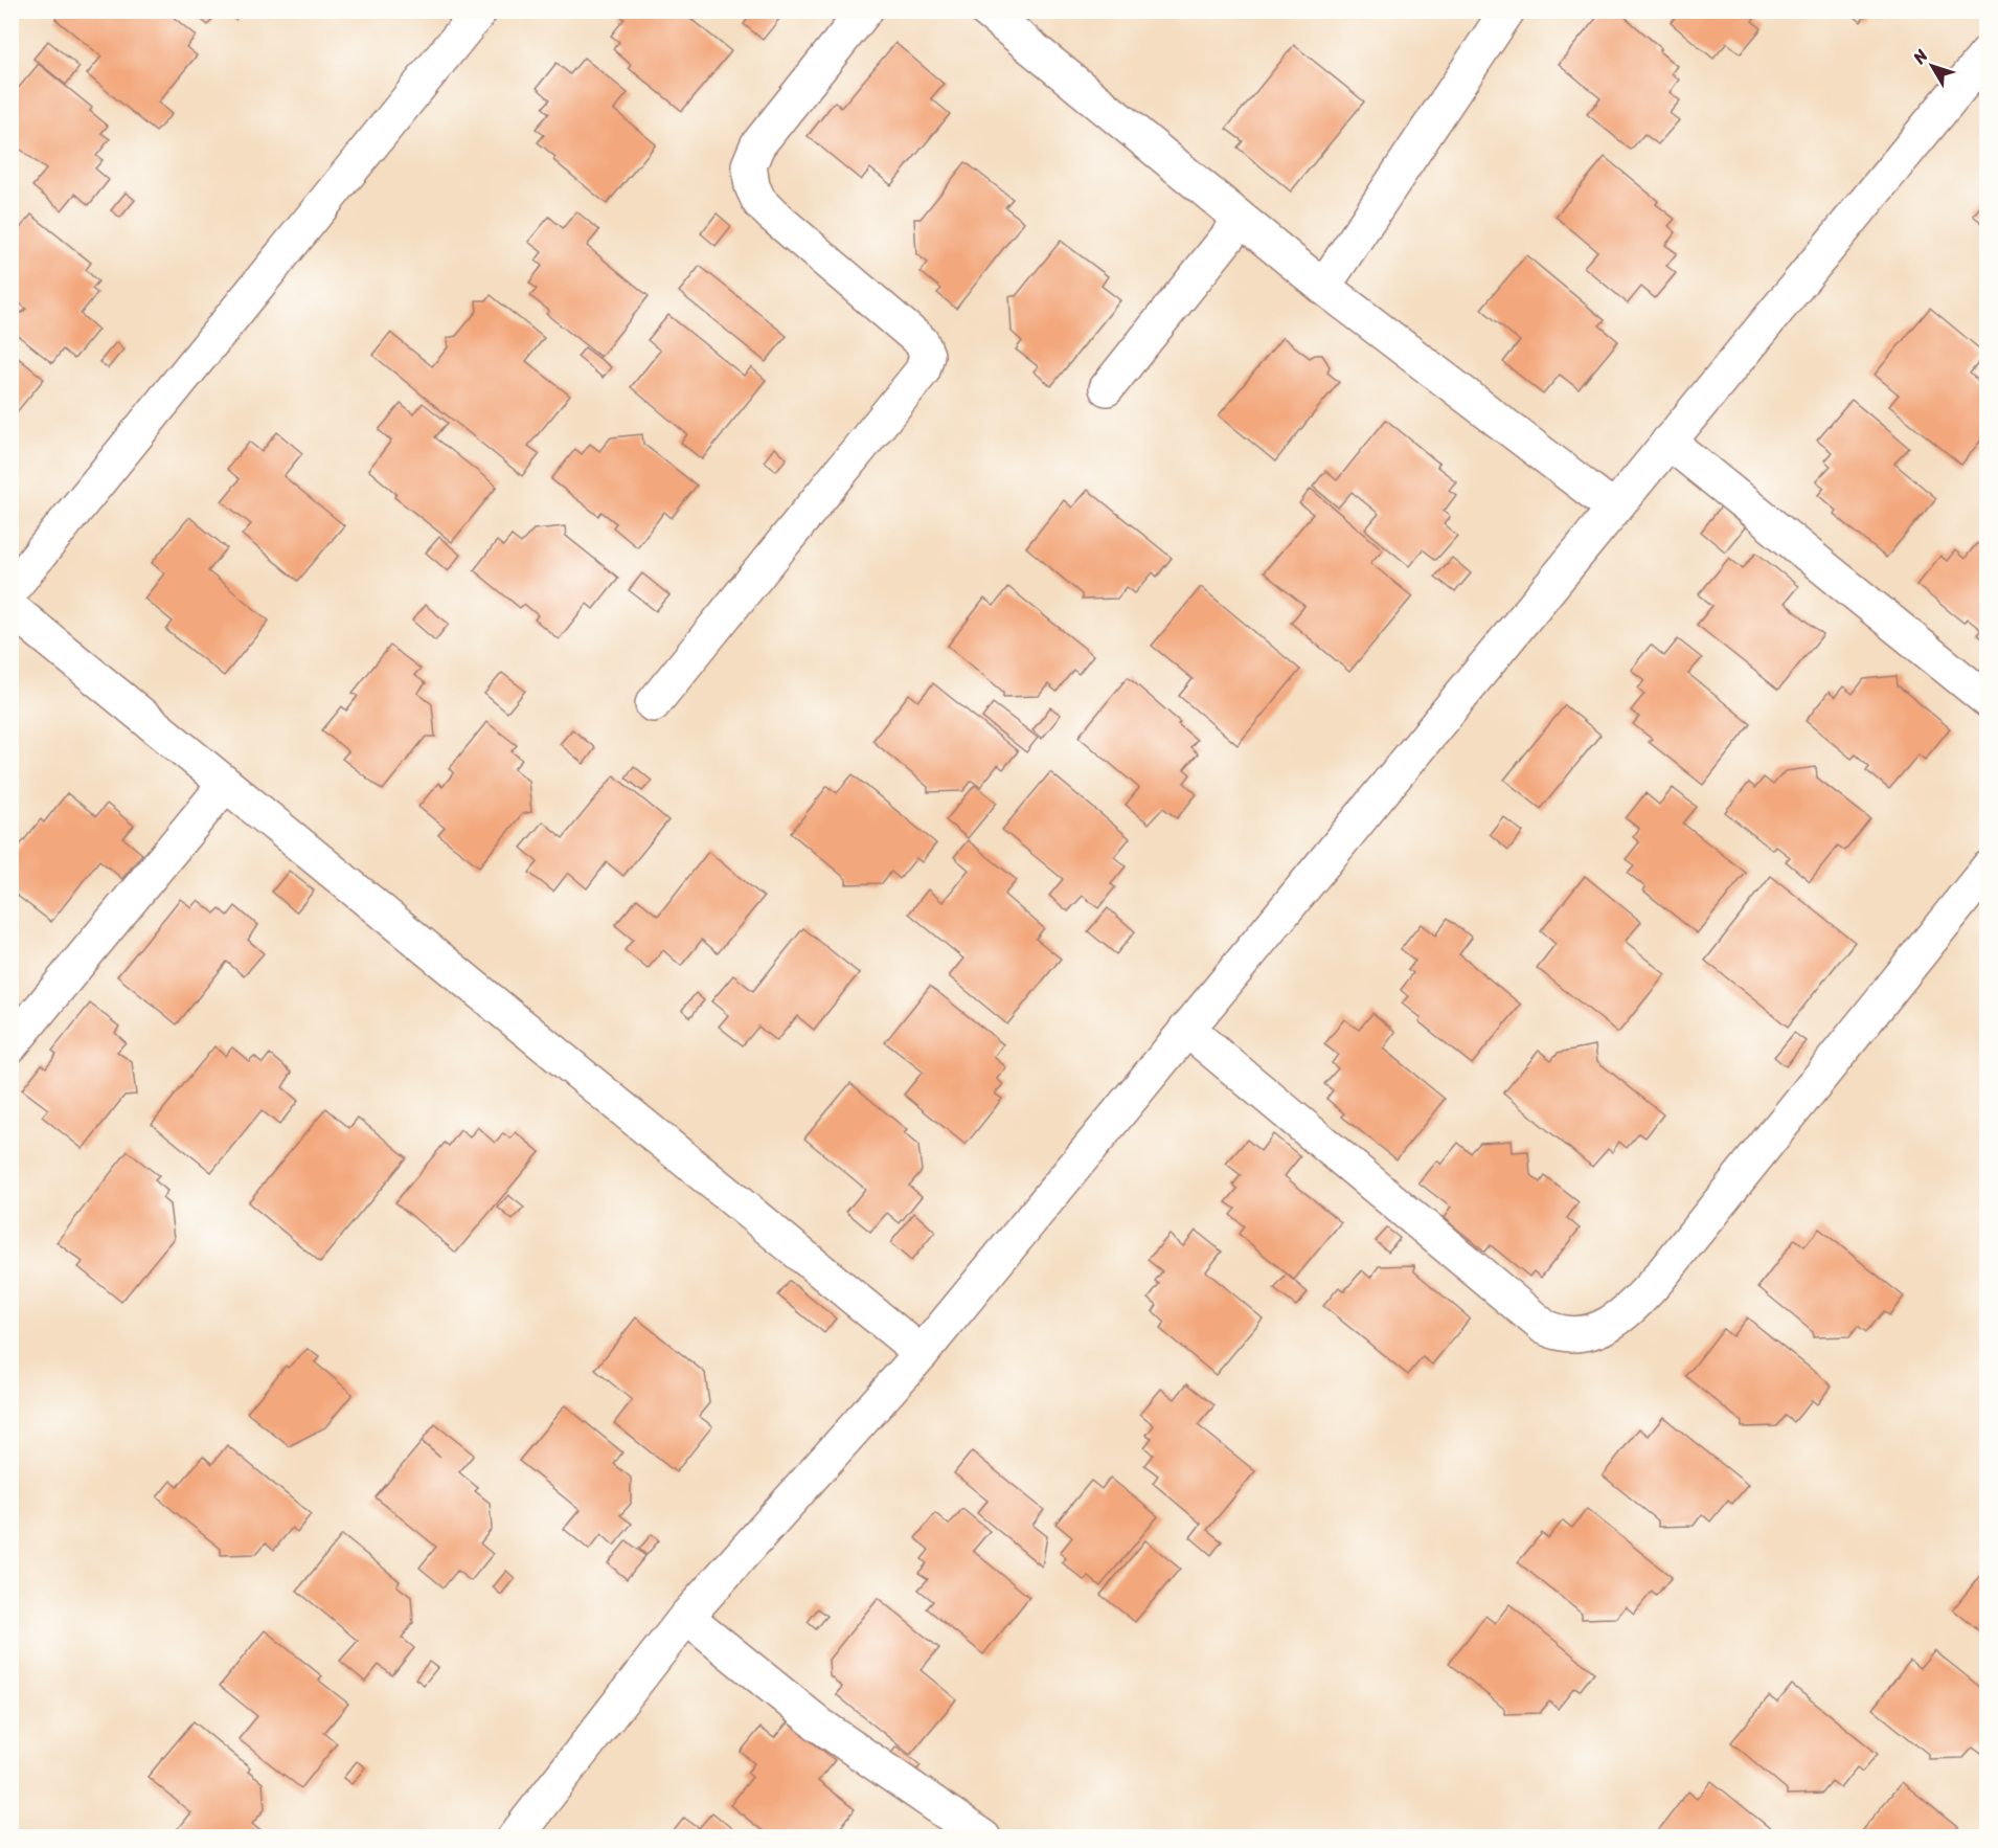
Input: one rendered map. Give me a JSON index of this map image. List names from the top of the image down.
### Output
{
  "north": "top left"
}
